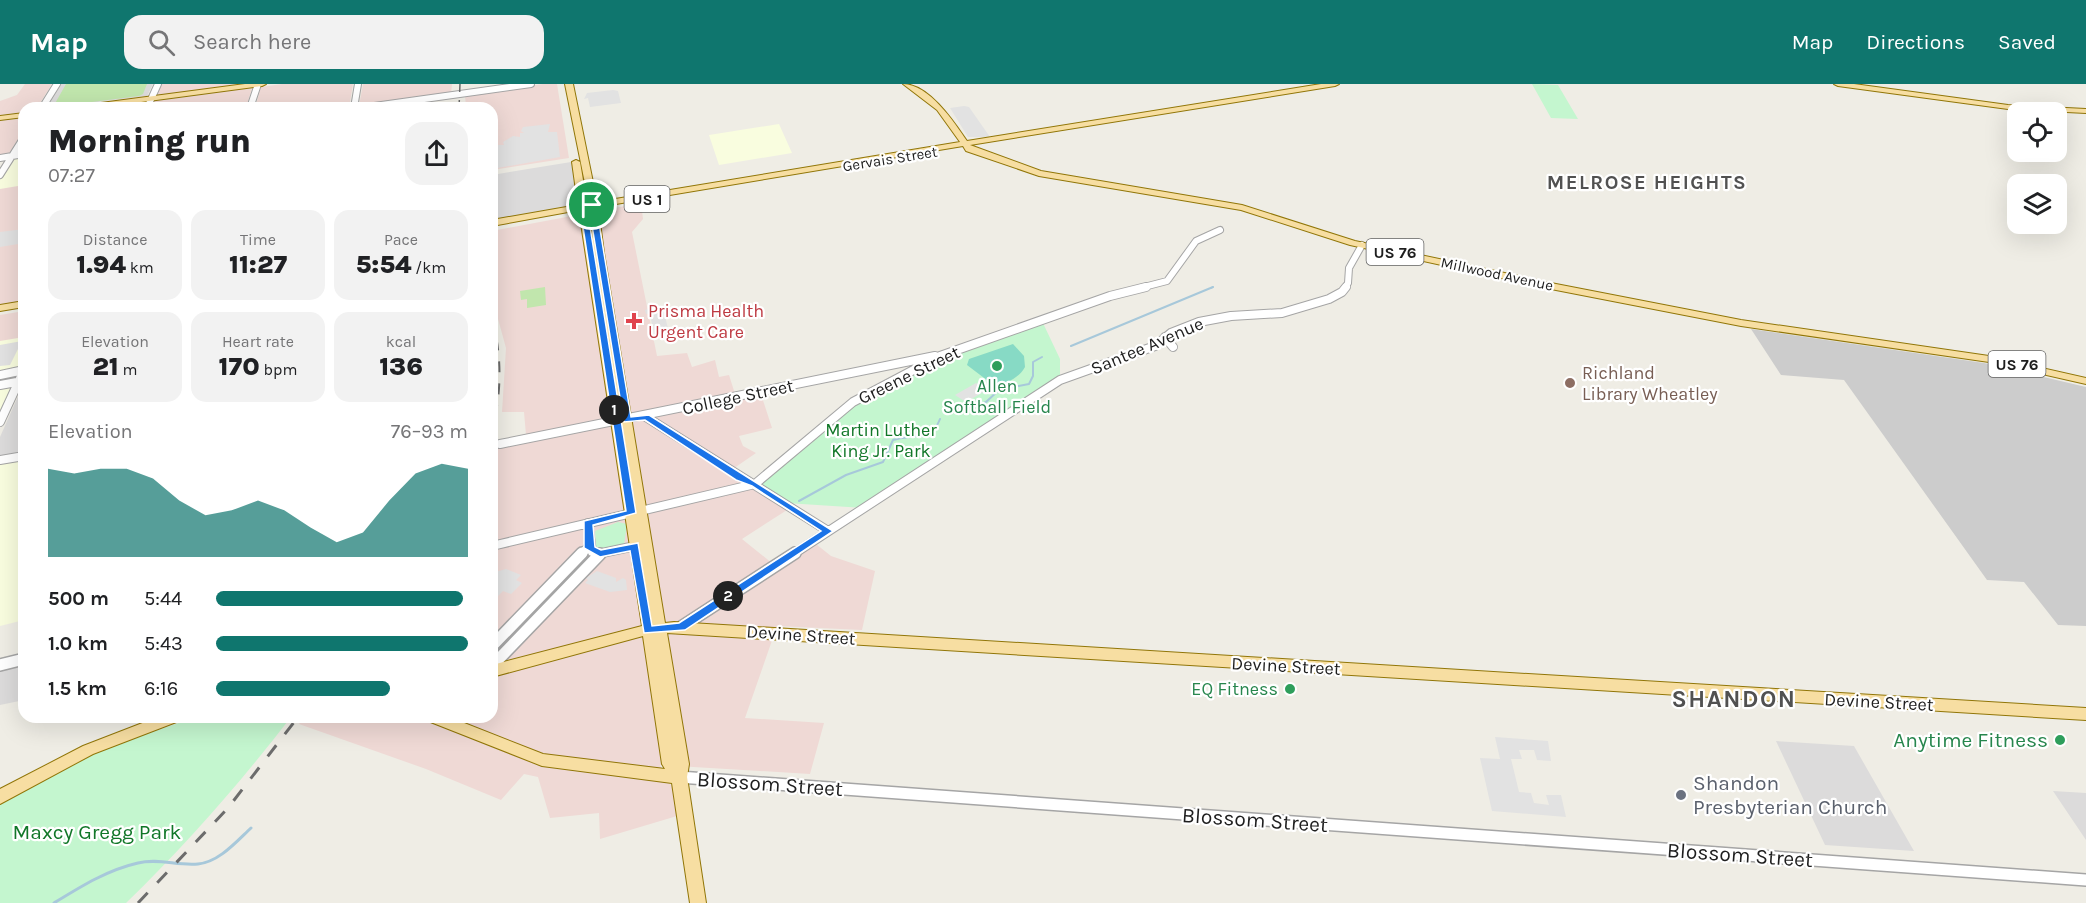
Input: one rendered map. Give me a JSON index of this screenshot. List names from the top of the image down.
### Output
{
  "streets": {
    "main road": [
      "Gervais Street",
      "US 1",
      "US 76",
      "Millwood Avenue",
      "Devine Street",
      "Blossom Street"
    ],
    "street": ["Santee Avenue", "Greene Street", "College Street"]
  },
  "crossings": [
    ["Gervais Street", "Millwood Avenue"],
    ["Millwood Avenue", "Santee Avenue"],
    ["Santee Avenue", "Devine Street"],
    ["Greene Street", "College Street"]
  ],
  "districts": ["MELROSE HEIGHTS", "SHANDON"],
  "parks": ["Martin Luther King Jr. Park", "Maxcy Gregg Park"],
  "places": {
    "health": ["Prisma Health Urgent Care"],
    "other": [
      "Allen Softball Field",
      "Richland Library Wheatley",
      "EQ Fitness",
      "Anytime Fitness",
      "Shandon Presbyterian Church"
    ]
  },
  "page": {
    "header": "Map",
    "search": "Search here",
    "nav": ["Map", "Directions", "Saved"],
    "heading": ["Morning run", "07:27"],
    "stats": [
      ["Distance", "1.94 km"],
      ["Time", "11:27"],
      ["Pace", "5:54 /km"],
      ["Elevation", "21 m"],
      ["Heart rate", "170 bpm"],
      ["kcal", "136"]
    ],
    "pins": ["1", "2"],
    "chart": ["Elevation", "76–93 m"],
    "list": [
      {
        "name": "500 m",
        "note": "5:44"
      },
      {
        "name": "1.0 km",
        "note": "5:43"
      },
      {
        "name": "1.5 km",
        "note": "6:16"
      }
    ]
  }
}
